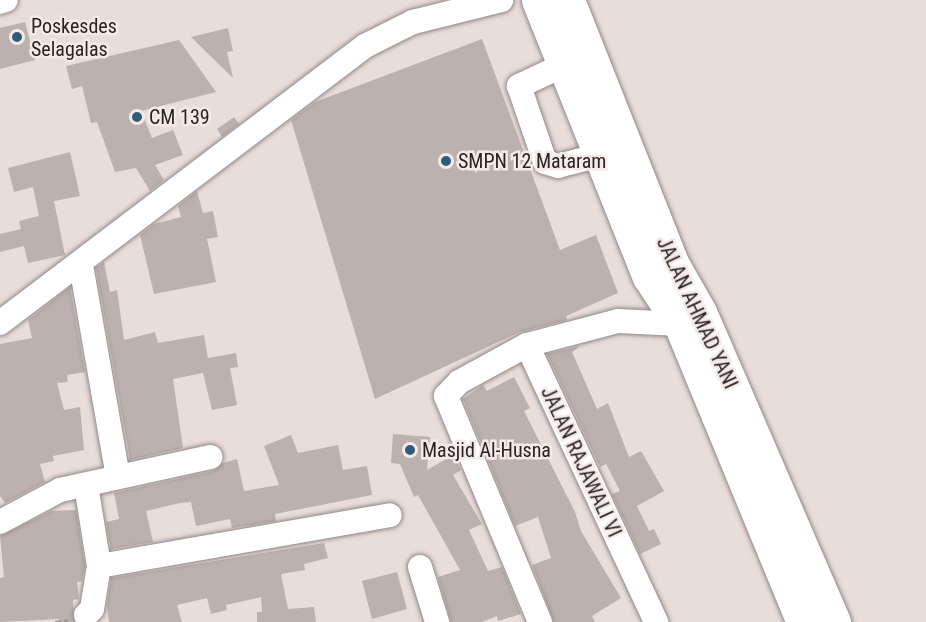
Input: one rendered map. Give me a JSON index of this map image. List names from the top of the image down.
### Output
{
  "streets": {
    "highway": ["JALAN AHMAD YANI"],
    "street": ["JALAN RAJAWALI VI"]
  },
  "places": [
    "Poskesdes Selagalas",
    "CM 139",
    "SMPN 12 Mataram",
    "Masjid Al-Husna"
  ]
}
